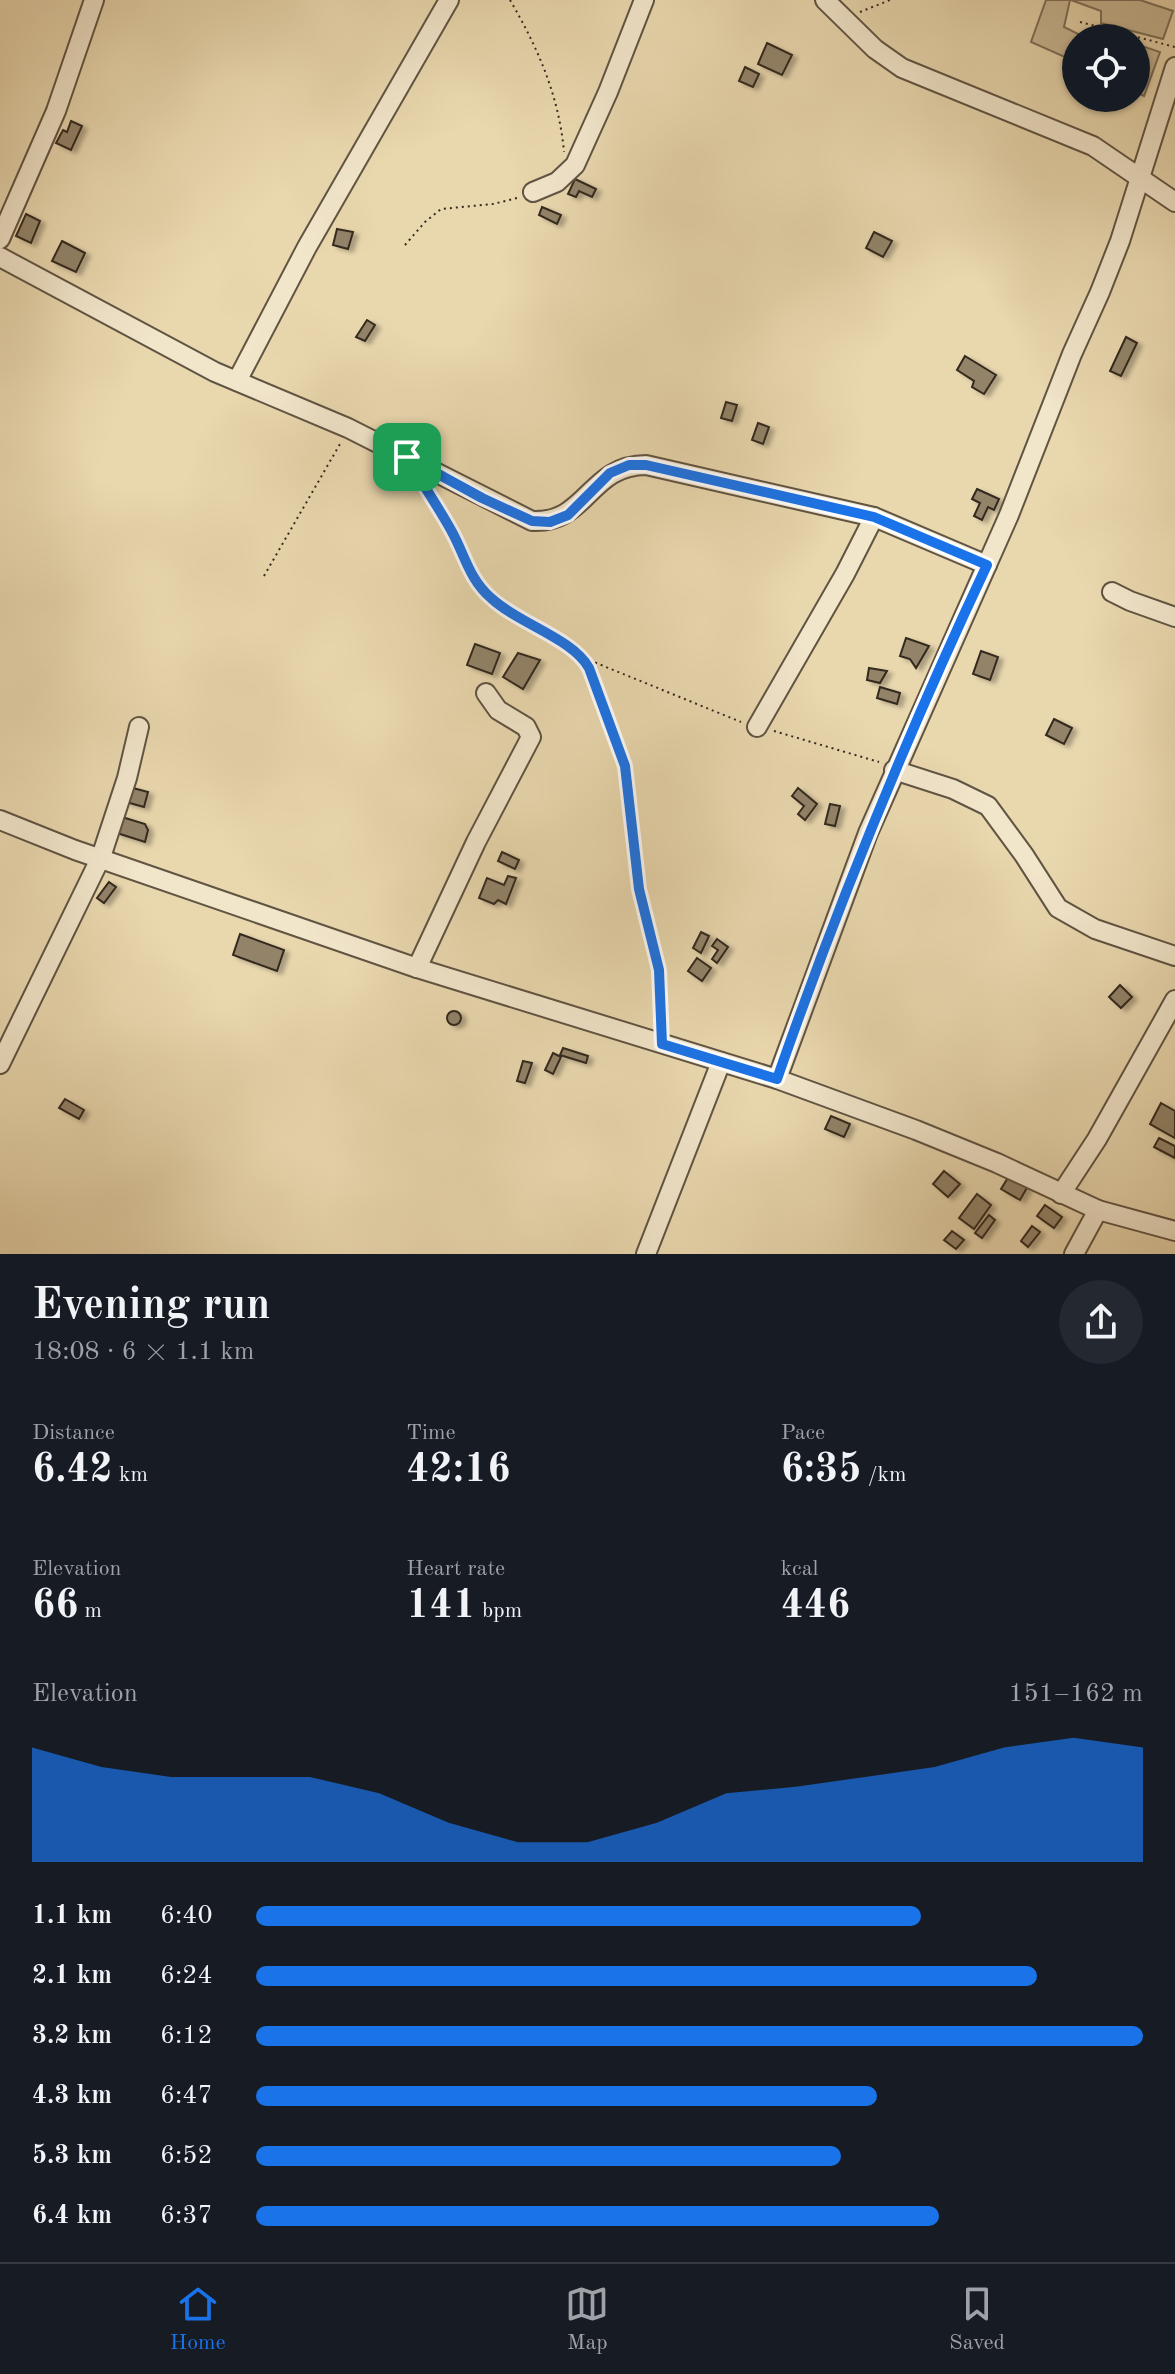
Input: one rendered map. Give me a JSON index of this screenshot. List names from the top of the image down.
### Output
{
  "page": {
    "heading": ["Evening run", "18:08 · 6 × 1.1 km"],
    "stats": [
      ["Distance", "6.42 km"],
      ["Time", "42:16"],
      ["Pace", "6:35 /km"],
      ["Elevation", "66 m"],
      ["Heart rate", "141 bpm"],
      ["kcal", "446"]
    ],
    "chart": ["Elevation", "151–162 m"],
    "list": [
      {
        "name": "1.1 km",
        "note": "6:40"
      },
      {
        "name": "2.1 km",
        "note": "6:24"
      },
      {
        "name": "3.2 km",
        "note": "6:12"
      },
      {
        "name": "4.3 km",
        "note": "6:47"
      },
      {
        "name": "5.3 km",
        "note": "6:52"
      },
      {
        "name": "6.4 km",
        "note": "6:37"
      }
    ],
    "tabs": ["Home", "Map", "Saved"]
  }
}
